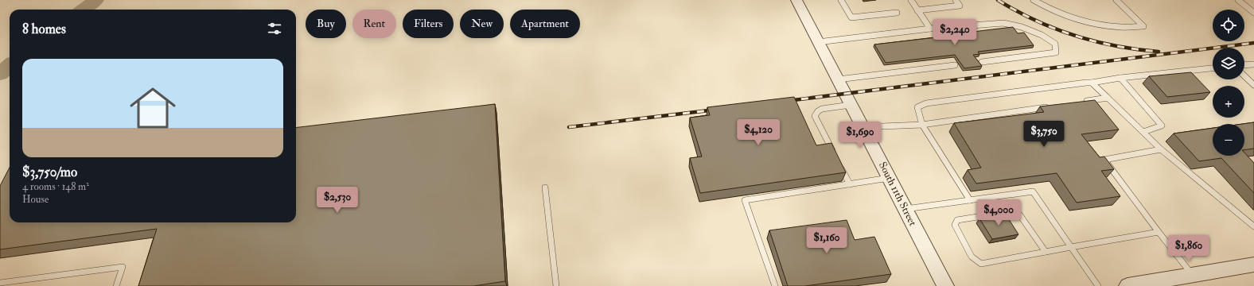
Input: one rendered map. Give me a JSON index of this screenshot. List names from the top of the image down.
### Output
{
  "streets": {
    "street": ["South 11th Street"]
  },
  "page": {
    "map_buttons": ["+", "−"],
    "chip": [
      "Buy",
      "Rent",
      "Filters",
      "New",
      "Apartment"
    ],
    "heading": "8 homes",
    "price": [
      "$2,240",
      "$4,120",
      "$3,750",
      "$1,690",
      "$2,530",
      "$4,000",
      "$1,160",
      "$1,860"
    ],
    "list": [
      {
        "name": "$3,750/mo",
        "note": "4 rooms · 148 m² · House"
      }
    ]
  }
}
